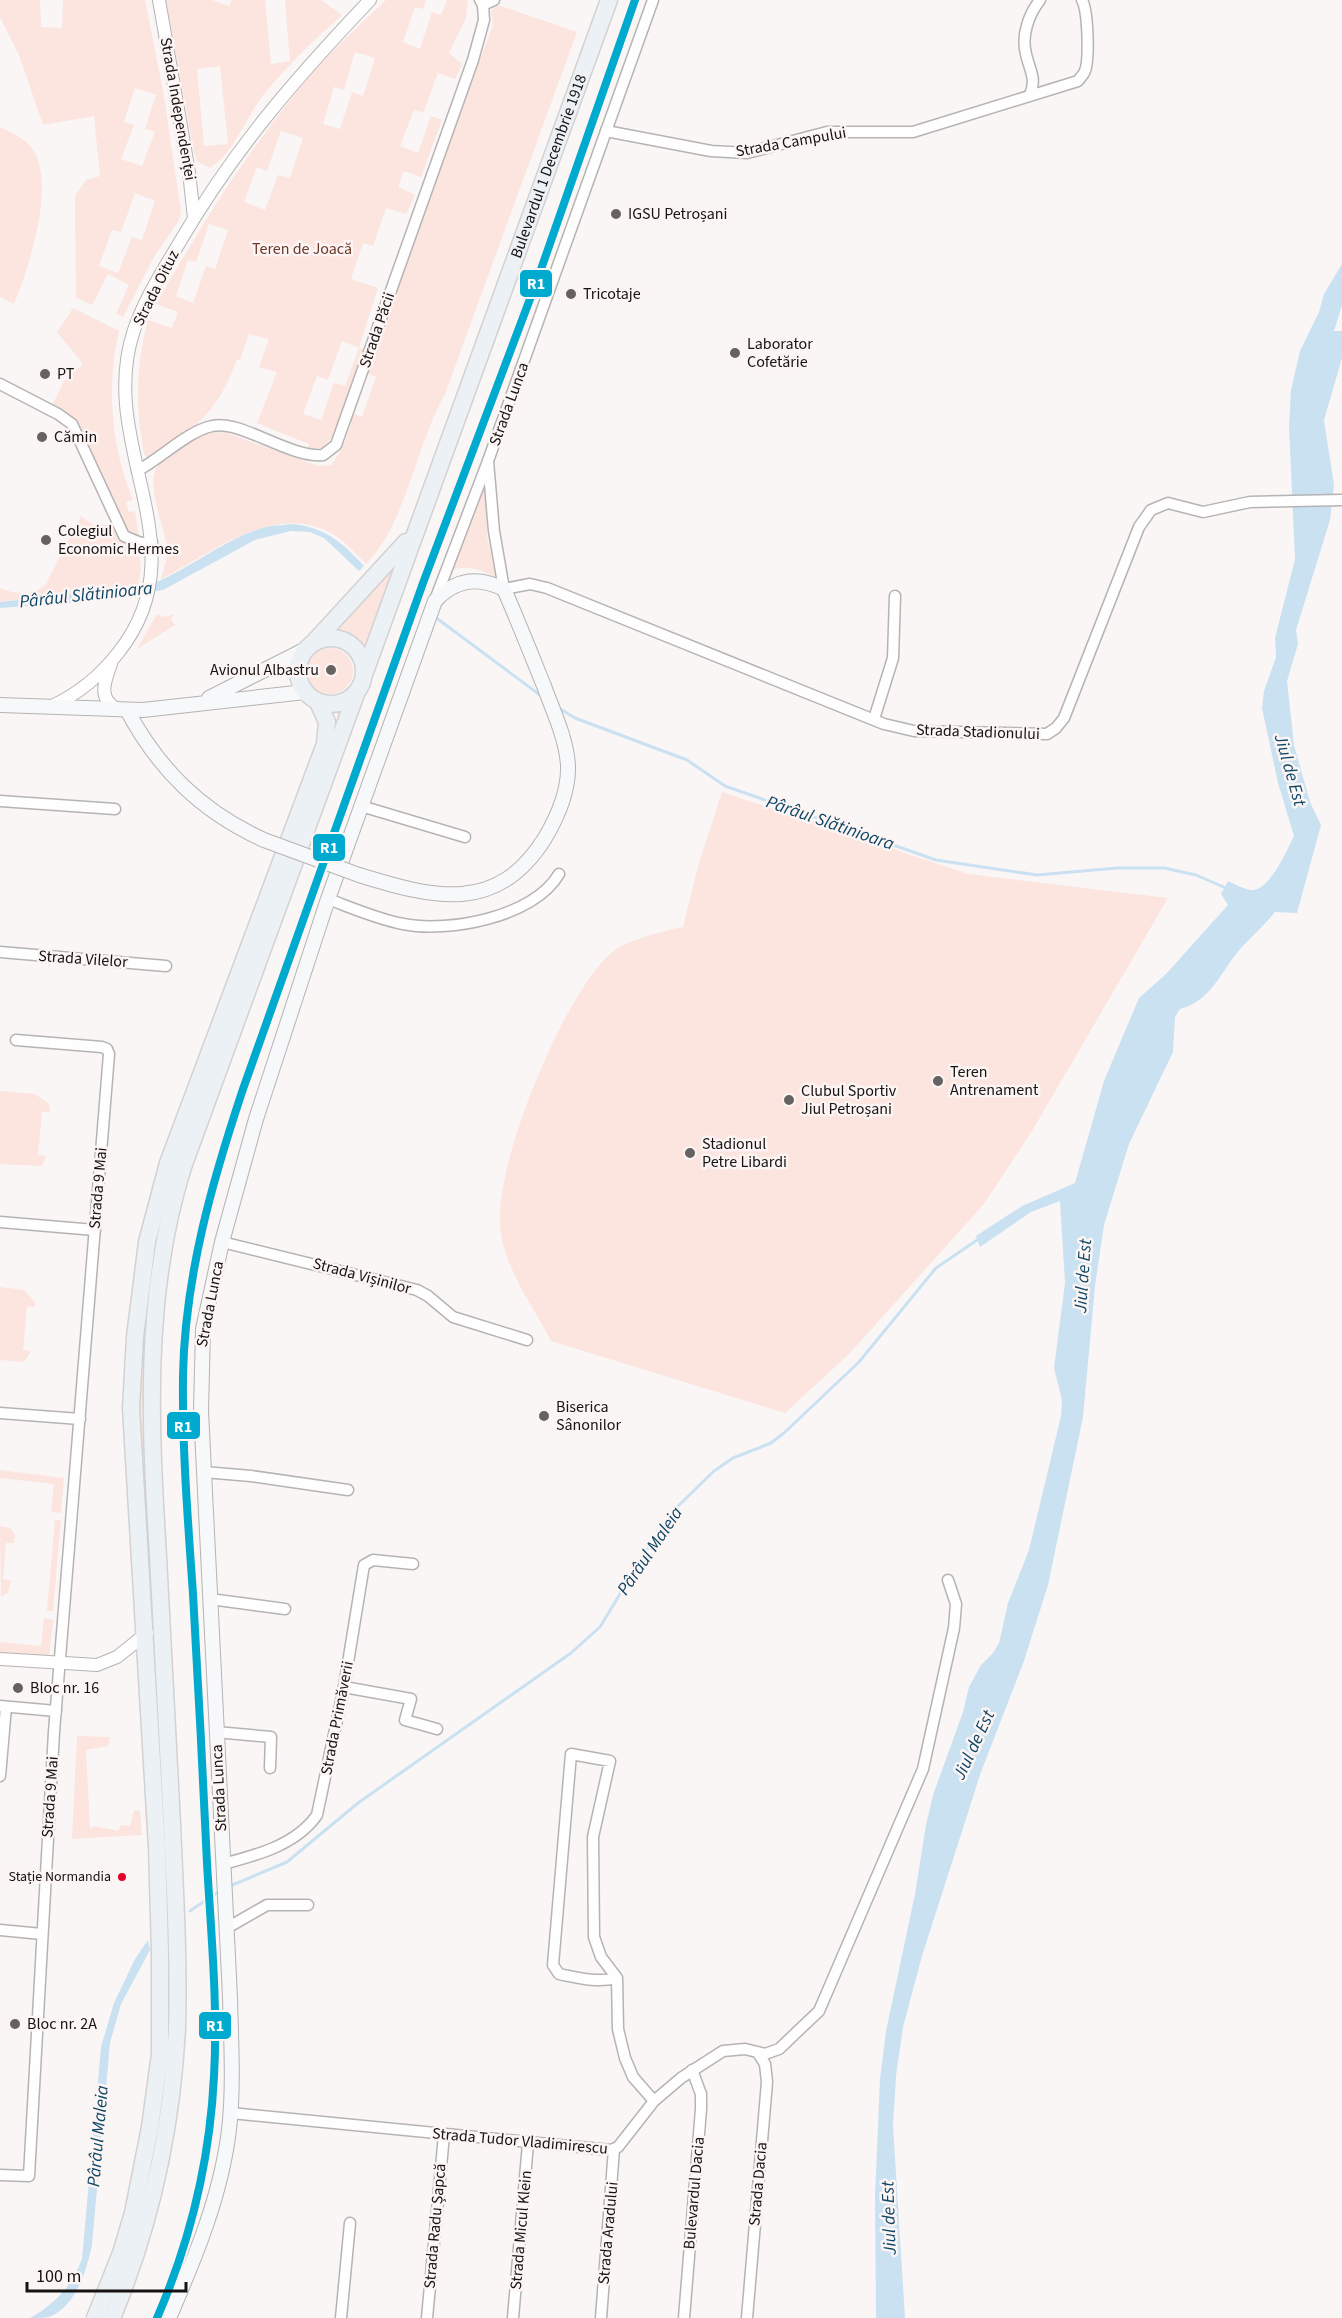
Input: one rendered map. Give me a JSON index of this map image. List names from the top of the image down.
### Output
{
  "streets": {
    "main road": ["Bulevardul 1 Decembrie 1918", "Strada Lunca"],
    "street": [
      "Strada Independenței",
      "Strada Campului",
      "Strada Oituz",
      "Strada Păcii",
      "Strada Stadionului",
      "Strada Vilelor",
      "Strada 9 Mai",
      "Strada Vișinilor",
      "Strada Primăverii",
      "Strada Tudor Vladimirescu",
      "Strada Dacia",
      "Bulevardul Dacia",
      "Strada Radu Șapcă",
      "Strada Micul Klein",
      "Strada Aradului"
    ]
  },
  "crossings": [
    ["Strada Independenței", "Strada Oituz"],
    ["Strada Campului", "Strada Lunca"],
    ["Strada Oituz", "Strada Păcii"],
    ["Strada Lunca", "Strada Vișinilor"],
    ["Strada Lunca", "Strada Primăverii"],
    ["Strada Lunca", "Strada Tudor Vladimirescu"],
    ["Strada Tudor Vladimirescu", "Strada Dacia"],
    ["Strada Tudor Vladimirescu", "Bulevardul Dacia"],
    ["Strada Tudor Vladimirescu", "Strada Radu Șapcă"],
    ["Strada Tudor Vladimirescu", "Strada Micul Klein"],
    ["Strada Tudor Vladimirescu", "Strada Aradului"]
  ],
  "water": ["Pârâul Slătinioara", "Jiul de Est", "Pârâul Maleia"],
  "parks": ["Teren de Joacă"],
  "places": [
    "IGSU Petroșani",
    "Tricotaje",
    "Laborator Cofetărie",
    "PT",
    "Cămin",
    "Colegiul Economic Hermes",
    "Avionul Albastru",
    "Teren Antrenament",
    "Clubul Sportiv Jiul Petroșani",
    "Stadionul Petre Libardi",
    "Biserica Sânonilor",
    "Bloc nr. 16",
    "Stație Normandia",
    "Bloc nr. 2A"
  ],
  "lines": ["transit line R1"],
  "scale_bar": "100 m"
}
